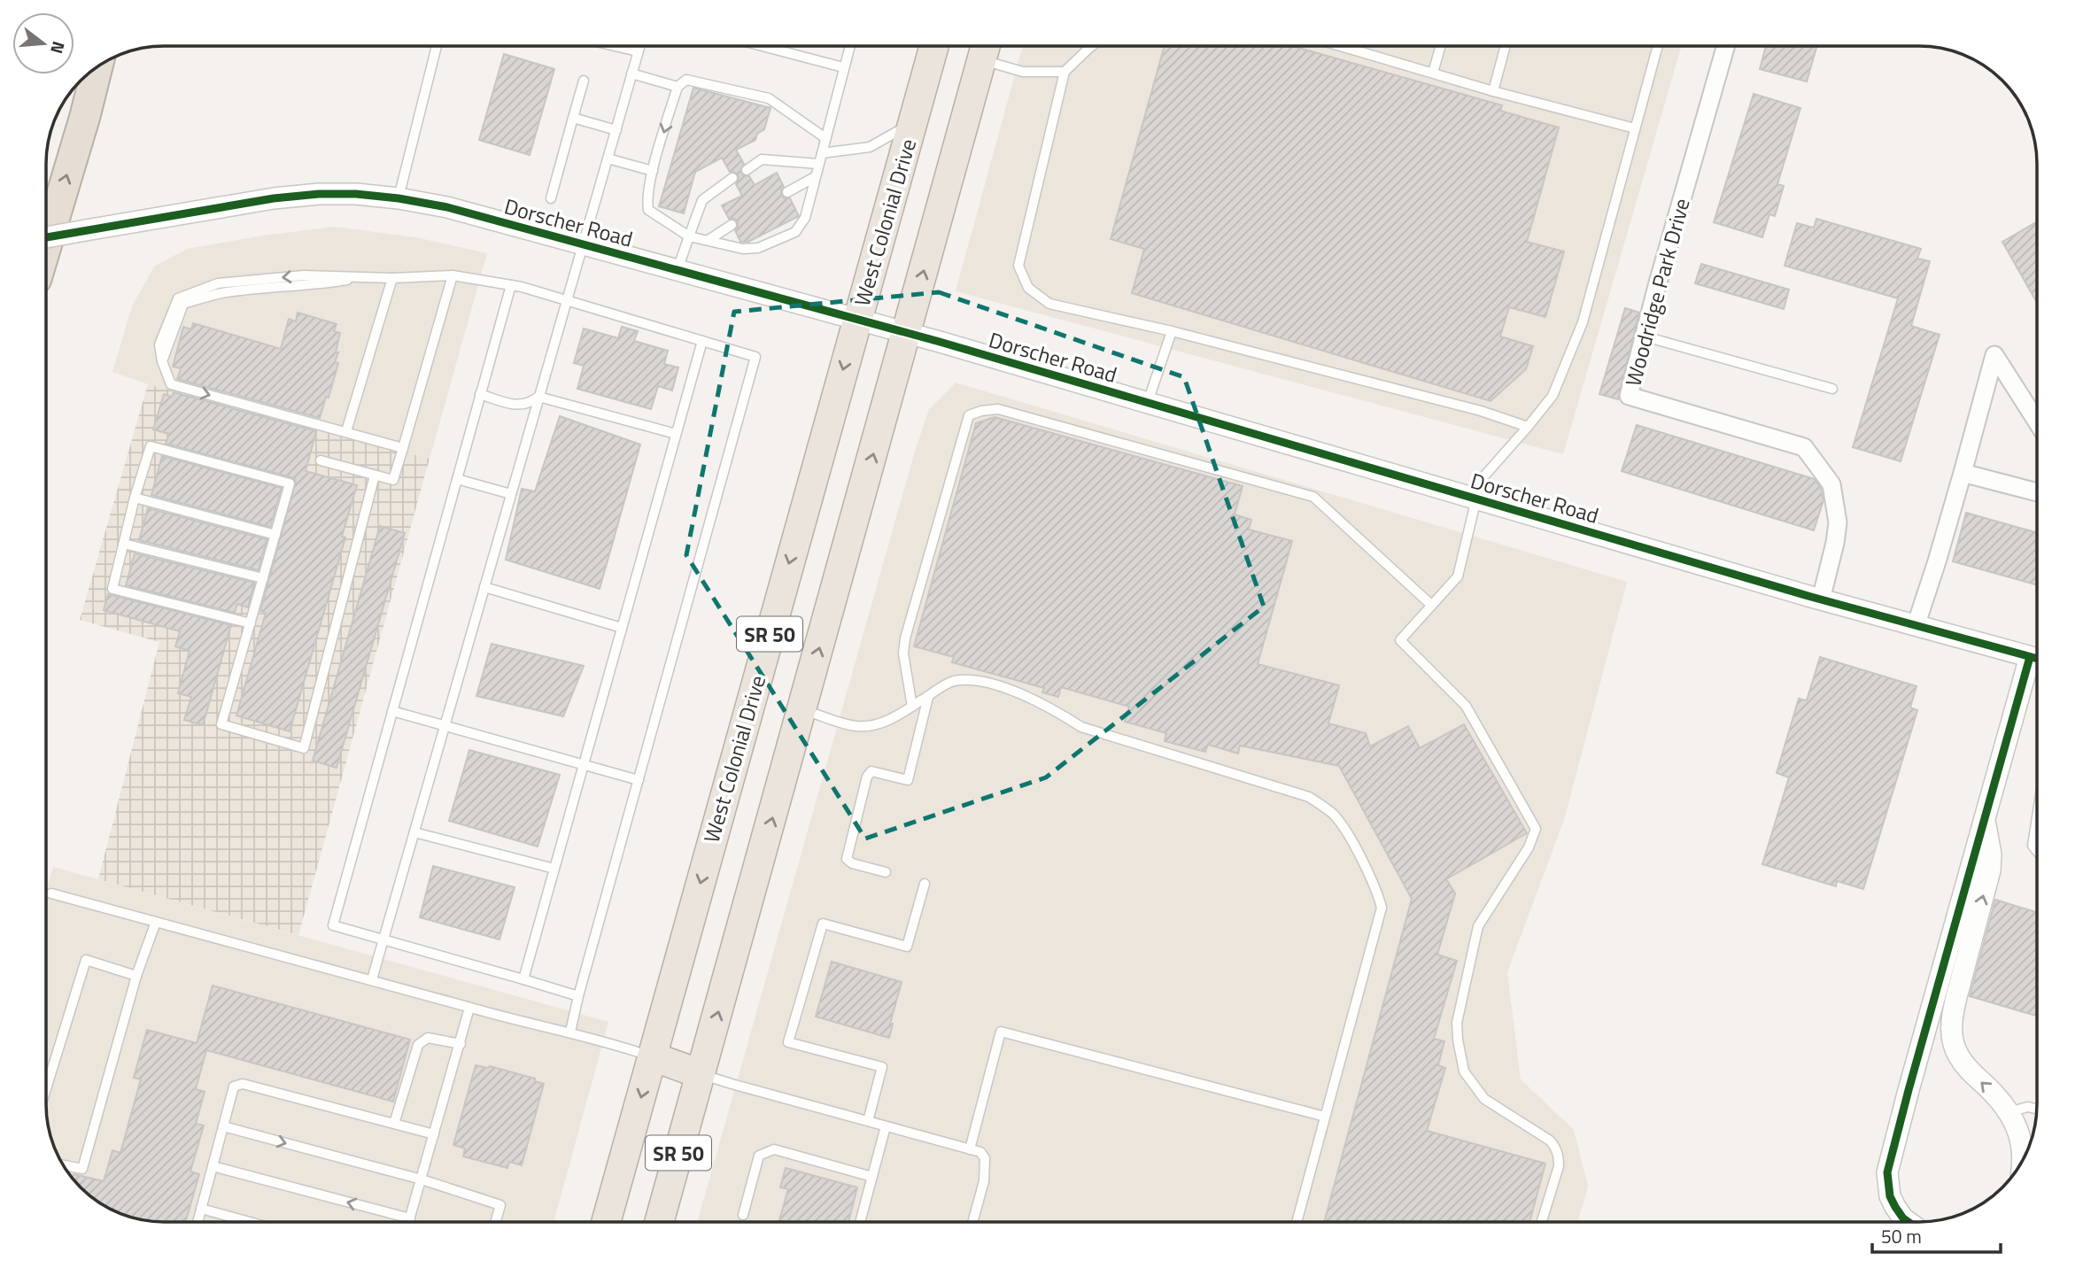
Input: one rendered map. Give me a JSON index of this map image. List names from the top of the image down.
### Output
{
  "streets": {
    "highway": ["West Colonial Drive", "SR 50"],
    "street": ["Dorscher Road", "Woodridge Park Drive"]
  },
  "crossings": [
    ["Dorscher Road", "West Colonial Drive"],
    ["Dorscher Road", "Woodridge Park Drive"],
    ["Dorscher Road", "SR 50"]
  ],
  "scale_bar": "50 m",
  "north": "right"
}
